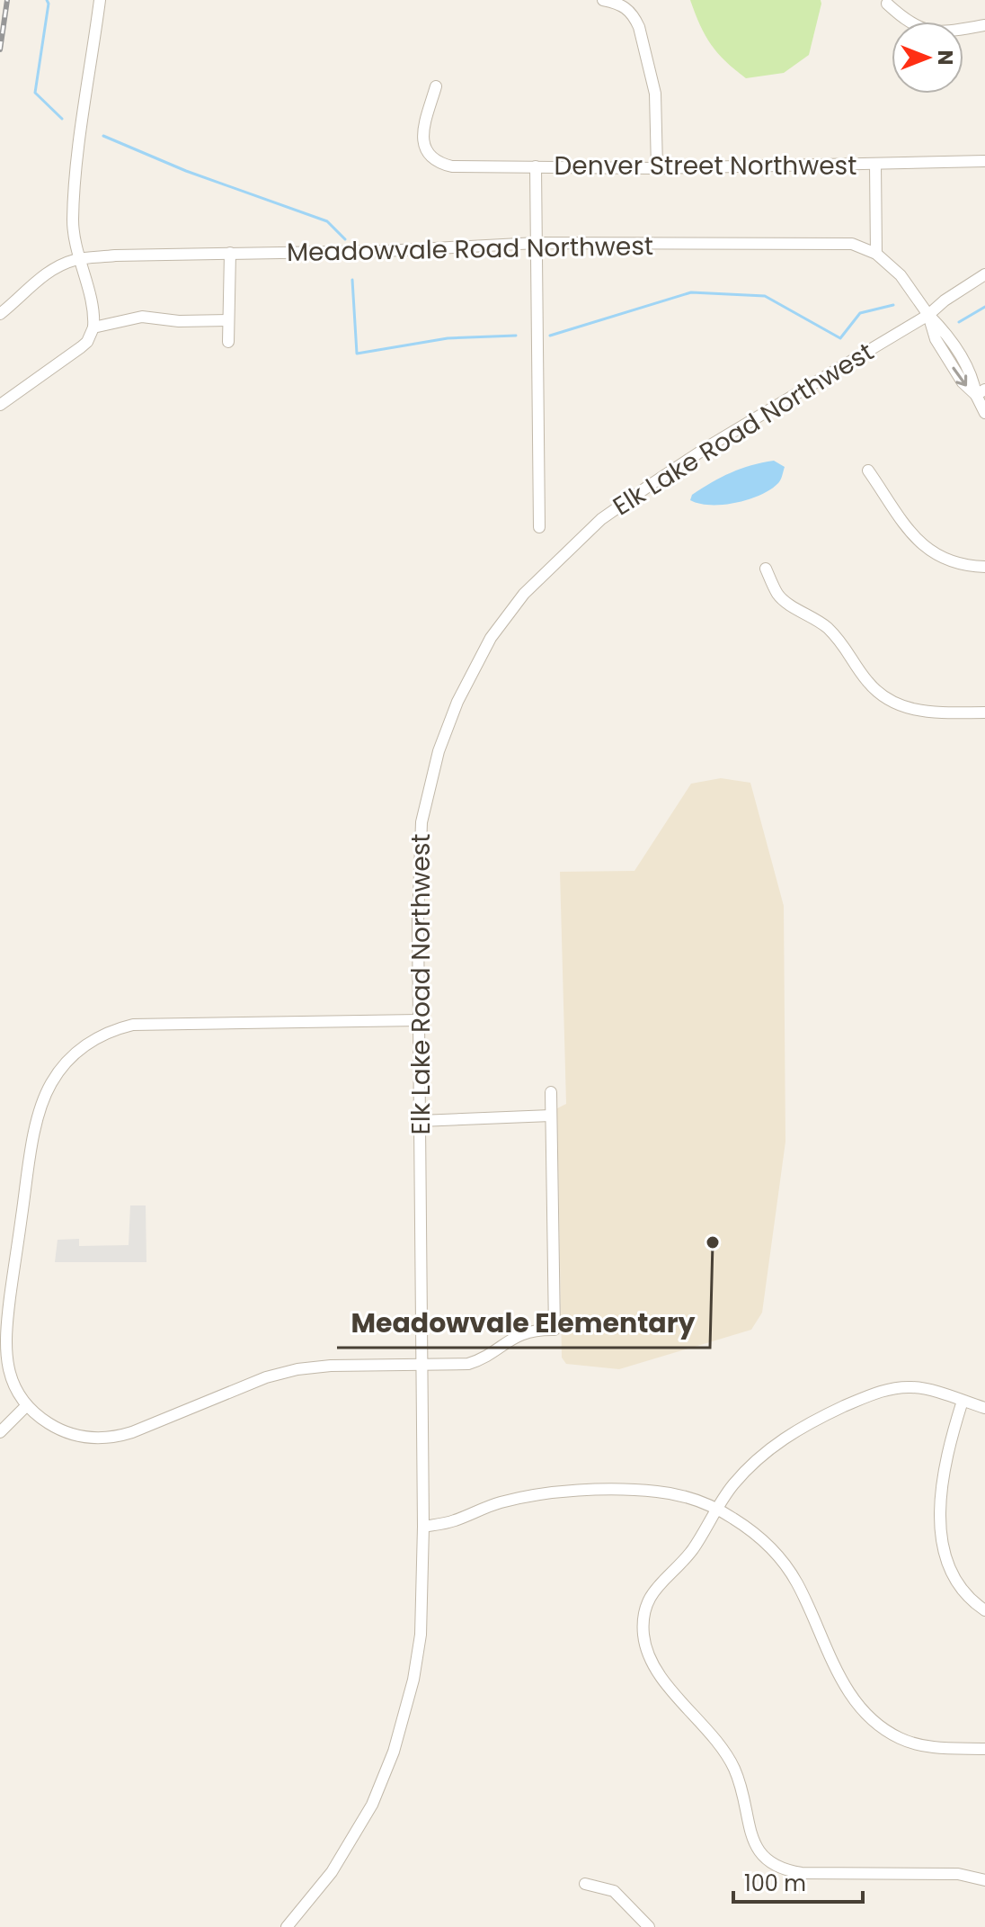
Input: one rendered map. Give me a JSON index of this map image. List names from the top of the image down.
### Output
{
  "streets": {
    "street": ["Denver Street Northwest", "Meadowvale Road Northwest", "Elk Lake Road Northwest"]
  },
  "crossings": [
    ["Meadowvale Road Northwest", "Elk Lake Road Northwest"]
  ],
  "places": ["Meadowvale Elementary"],
  "scale_bar": "100 m",
  "north": "right"
}
